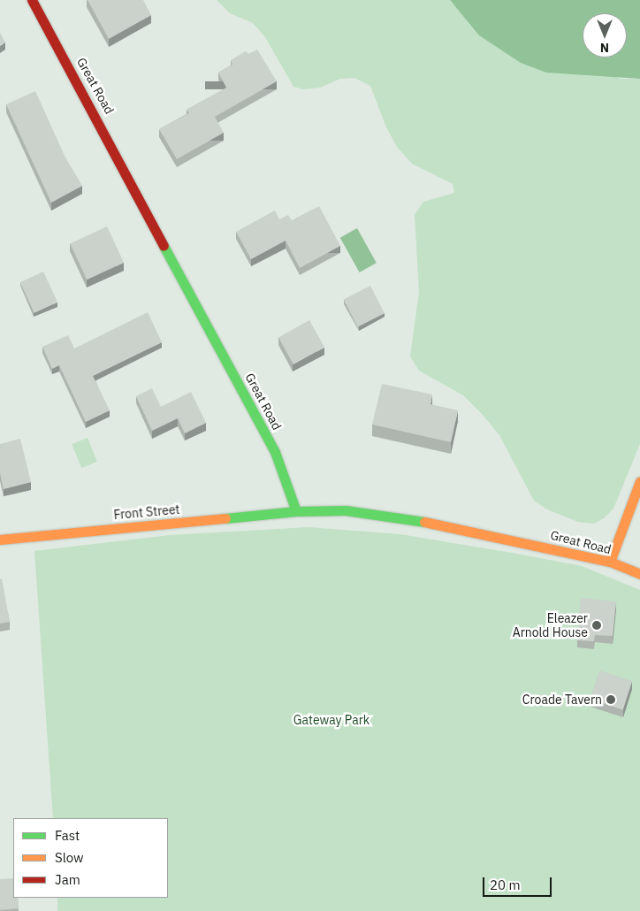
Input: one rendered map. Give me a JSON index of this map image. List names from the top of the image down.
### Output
{
  "streets": {
    "main road": ["Great Road", "Front Street"]
  },
  "crossings": [
    ["Great Road", "Front Street"]
  ],
  "parks": ["Gateway Park"],
  "places": ["Eleazer Arnold House", "Croade Tavern"],
  "legend": ["Fast", "Slow", "Jam"],
  "scale_bar": "20 m",
  "north": "bottom"
}
